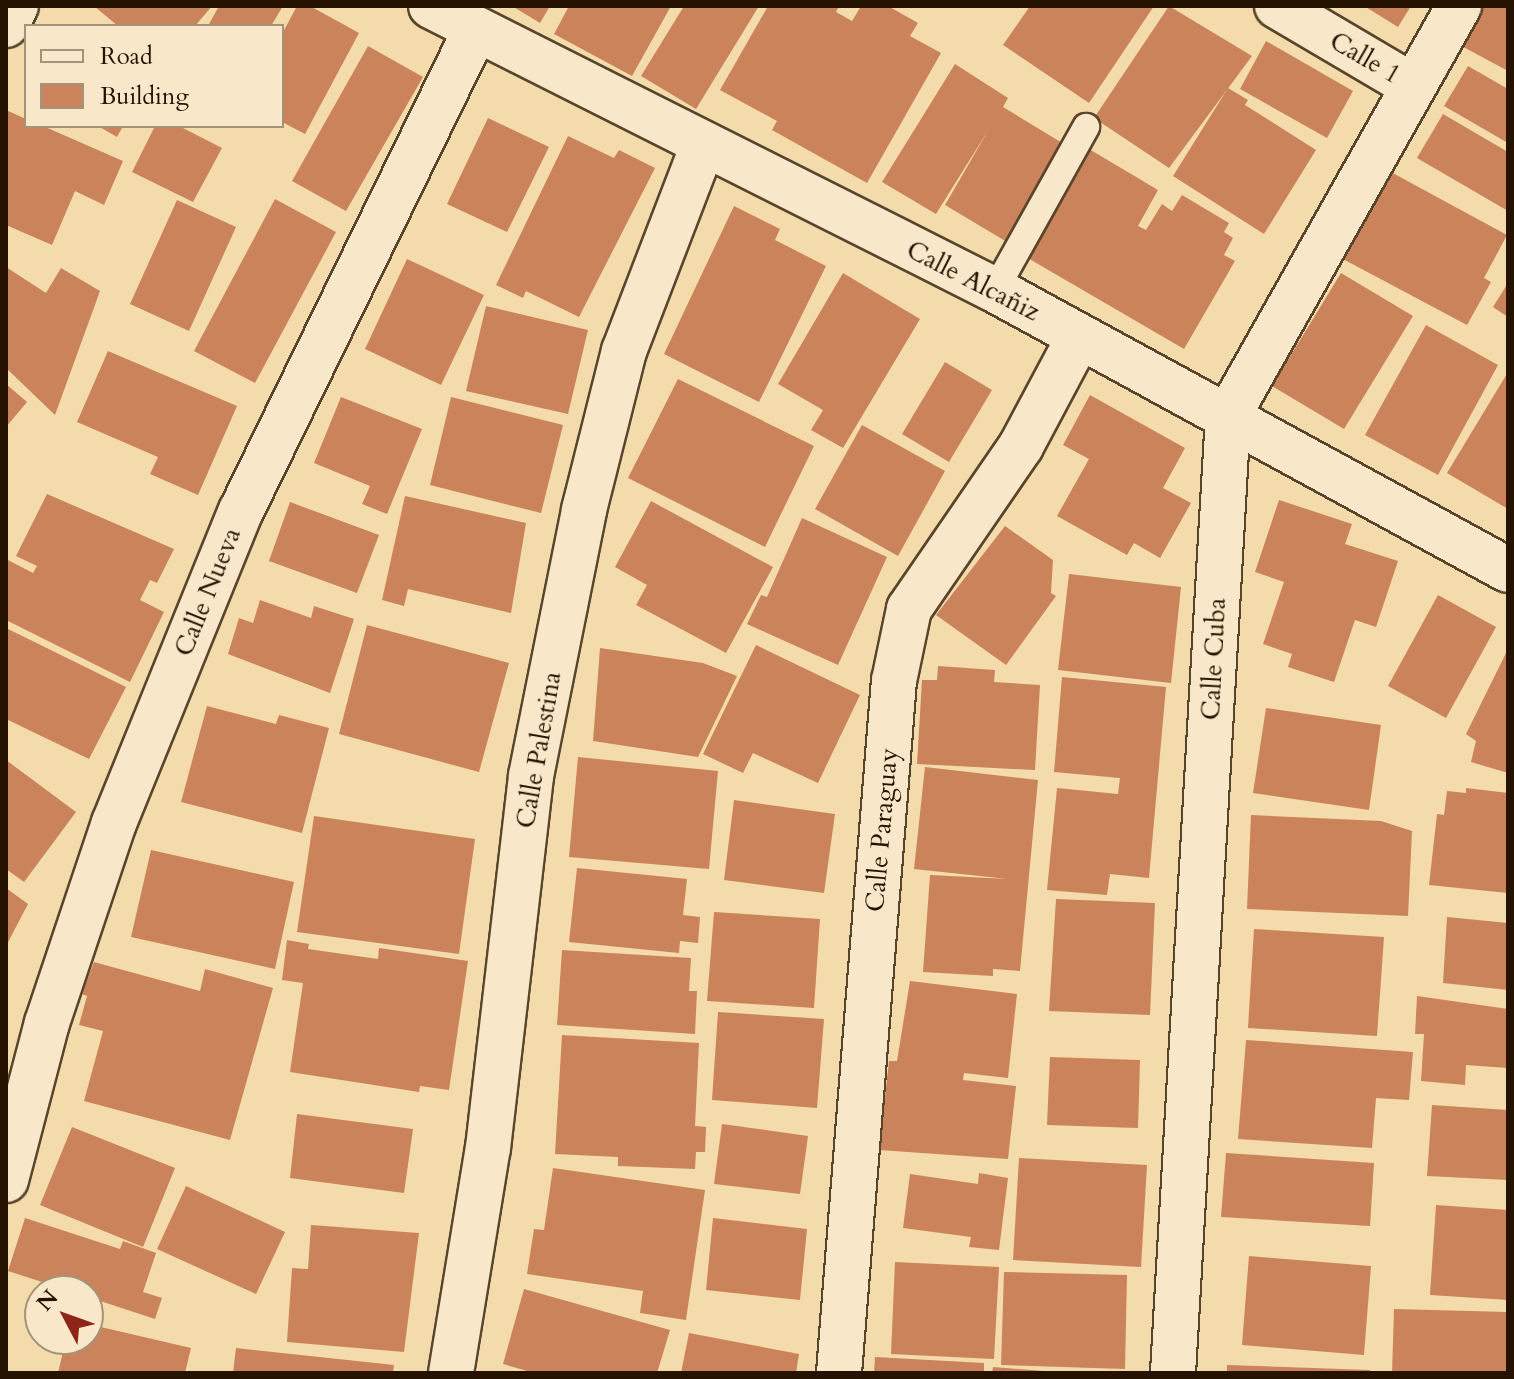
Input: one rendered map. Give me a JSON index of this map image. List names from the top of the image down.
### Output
{
  "streets": {
    "street": [
      "Calle 1",
      "Calle Alcañiz",
      "Calle Nueva",
      "Calle Cuba",
      "Calle Palestina",
      "Calle Paraguay"
    ]
  },
  "crossings": [
    ["Calle 1", "Calle Cuba"],
    ["Calle Alcañiz", "Calle Nueva"],
    ["Calle Alcañiz", "Calle Cuba"],
    ["Calle Alcañiz", "Calle Palestina"],
    ["Calle Alcañiz", "Calle Paraguay"]
  ],
  "legend": ["Road", "Building"],
  "north": "top left"
}
